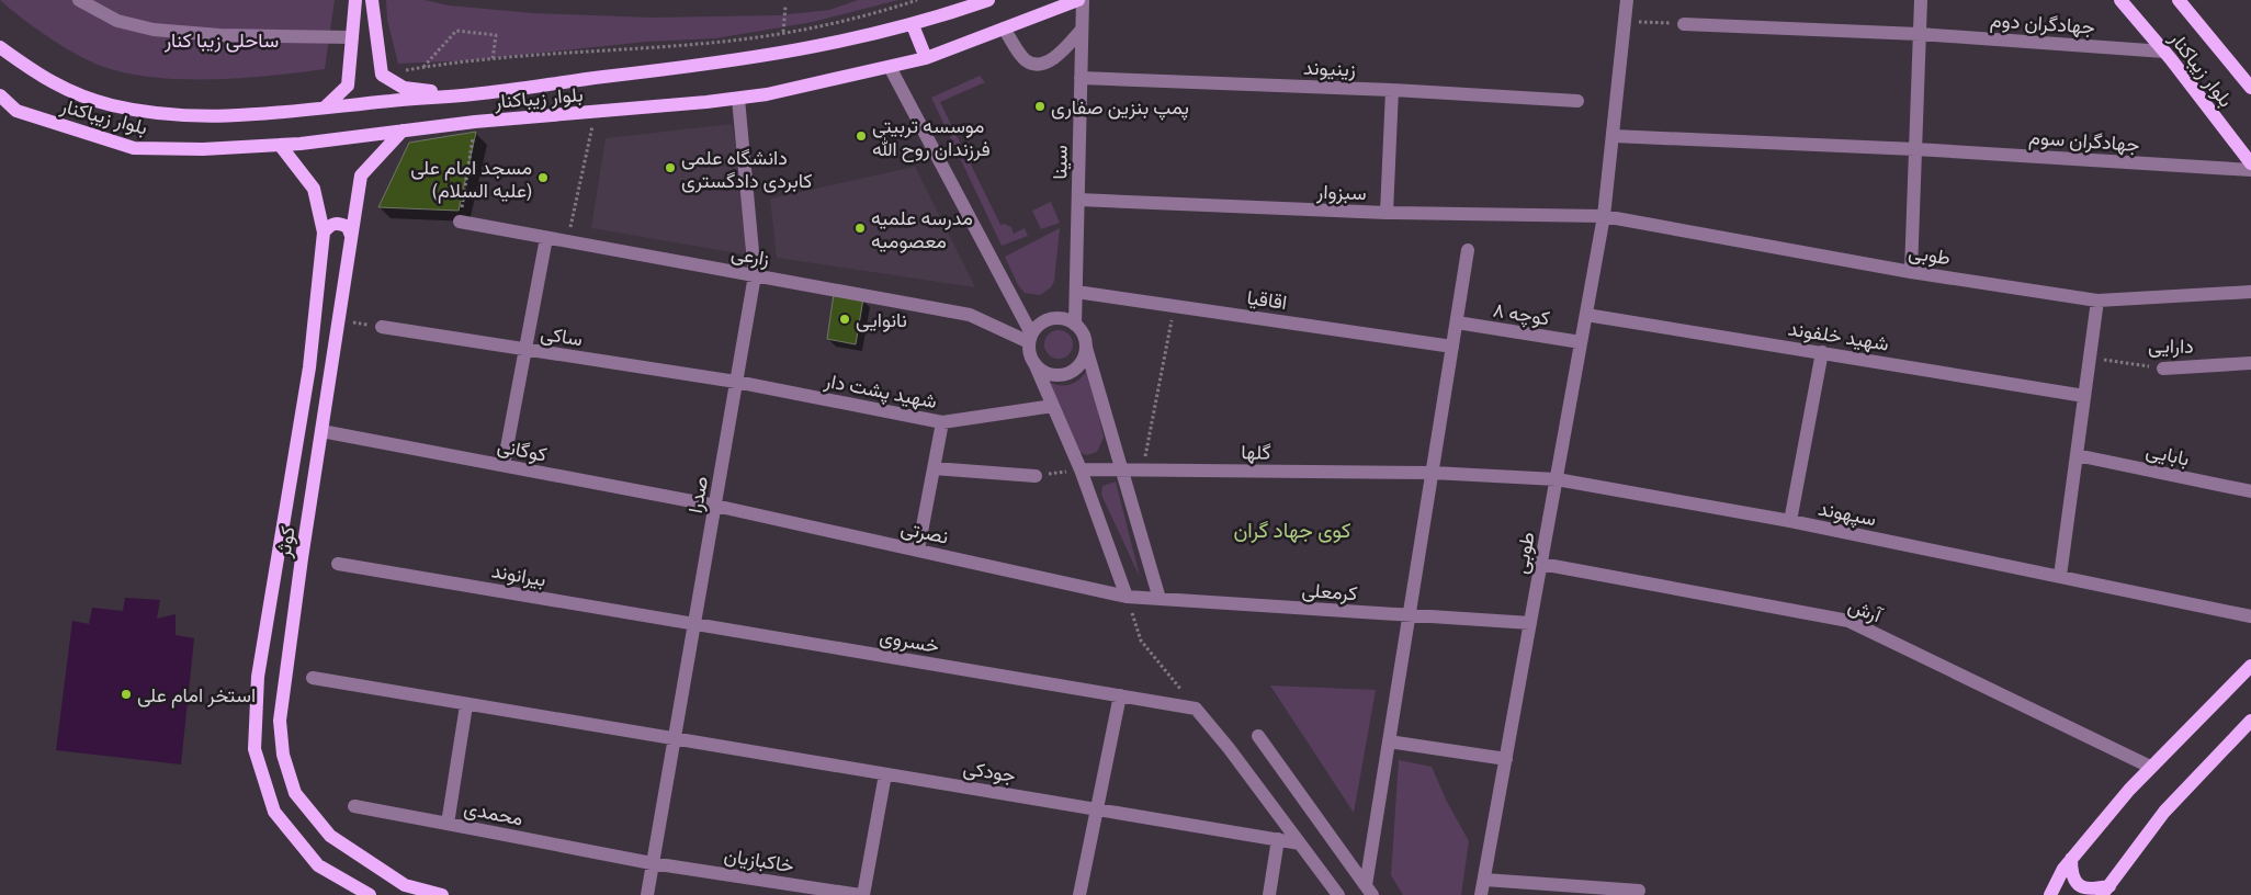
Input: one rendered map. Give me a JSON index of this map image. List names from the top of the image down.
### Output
{
  "streets": {
    "main road": ["بلوار زیباکنار", "کوثر"],
    "street": [
      "جهادگران دوم",
      "زینیوند",
      "جهادگران سوم",
      "سینا",
      "سبزوار",
      "طوبی",
      "زارعی",
      "اقاقیا",
      "کوچه ۸",
      "ساکی",
      "شهید خلفوند",
      "دارایی",
      "شهید پشت دار",
      "کوگانی",
      "گلها",
      "بابایی",
      "صدرا",
      "سپهوند",
      "نصرتی",
      "بیرانوند",
      "کرمعلی",
      "آرش",
      "خسروی",
      "جودکی",
      "محمدی",
      "خاکبازیان"
    ]
  },
  "crossings": [
    ["جهادگران دوم", "بلوار زیباکنار"],
    ["زینیوند", "سینا"],
    ["بلوار زیباکنار", "صدرا"],
    ["بلوار زیباکنار", "کوثر"],
    ["جهادگران سوم", "طوبی"],
    ["سینا", "سبزوار"],
    ["سینا", "زارعی"],
    ["سینا", "اقاقیا"],
    ["سبزوار", "طوبی"],
    ["طوبی", "کوچه ۸"],
    ["طوبی", "شهید خلفوند"],
    ["طوبی", "سپهوند"],
    ["طوبی", "کرمعلی"],
    ["طوبی", "آرش"],
    ["زارعی", "صدرا"],
    ["ساکی", "شهید پشت دار"],
    ["ساکی", "صدرا"],
    ["شهید پشت دار", "صدرا"],
    ["کوگانی", "صدرا"],
    ["کوگانی", "نصرتی"],
    ["کوگانی", "کوثر"],
    ["گلها", "سپهوند"],
    ["صدرا", "نصرتی"],
    ["صدرا", "بیرانوند"],
    ["صدرا", "خسروی"],
    ["صدرا", "جودکی"],
    ["صدرا", "محمدی"],
    ["صدرا", "خاکبازیان"],
    ["نصرتی", "کرمعلی"],
    ["بیرانوند", "خسروی"],
    ["محمدی", "خاکبازیان"]
  ],
  "districts": ["کوی جهاد گران"],
  "parks": ["ساحلی زیبا کنار"],
  "places": [
    "پمپ بنزین صفاری",
    "موسسه تربیتی فرزندان روح الله",
    "دانشگاه علمی کابردی دادگستری",
    "مسجد امام علی (علیه السلام)",
    "مدرسه علمیه معصومیه",
    "نانوایی",
    "استخر امام علی"
  ]
}
